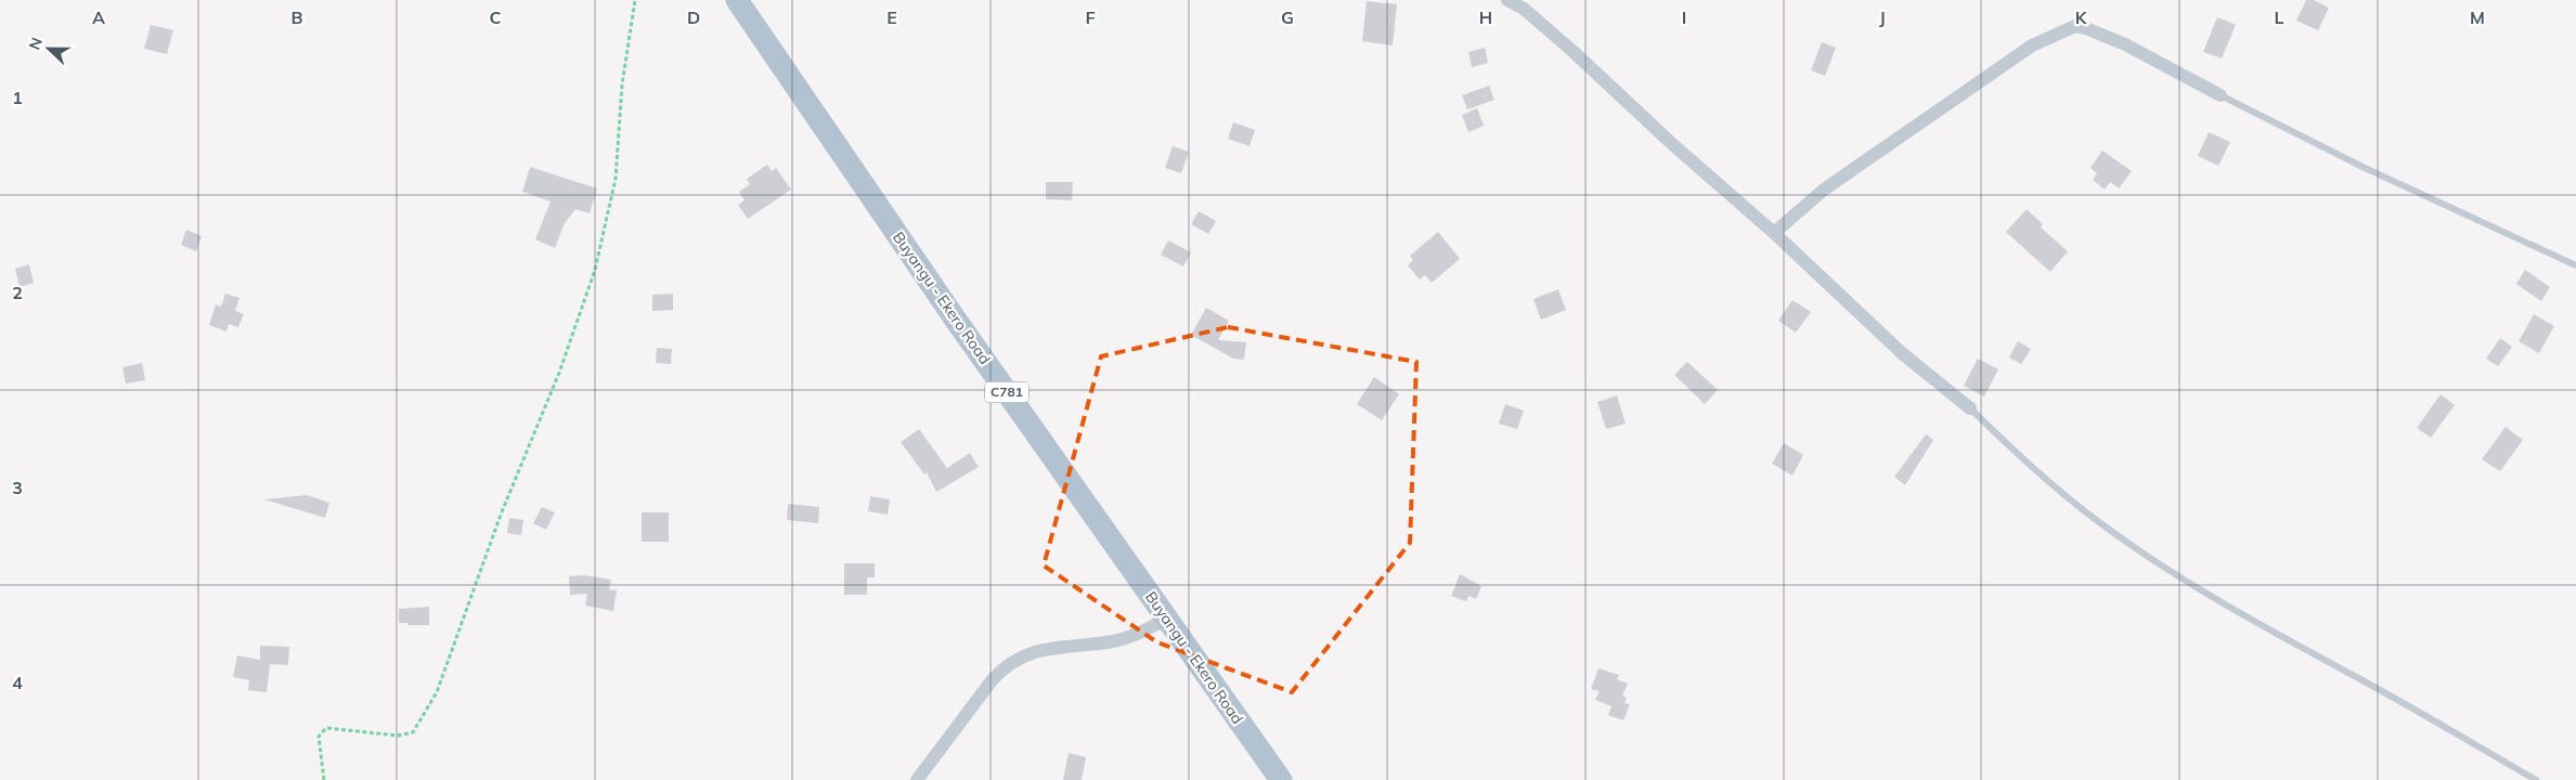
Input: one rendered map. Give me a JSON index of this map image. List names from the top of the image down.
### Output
{
  "streets": {
    "main road": ["Buyangu - Ekero Road", "C781"]
  },
  "north": "left",
  "grid": {
    "columns": [
      "A",
      "B",
      "C",
      "D",
      "E",
      "F",
      "G",
      "H",
      "I",
      "J",
      "K",
      "L",
      "M"
    ],
    "rows": [
      "1",
      "2",
      "3",
      "4"
    ]
  }
}
